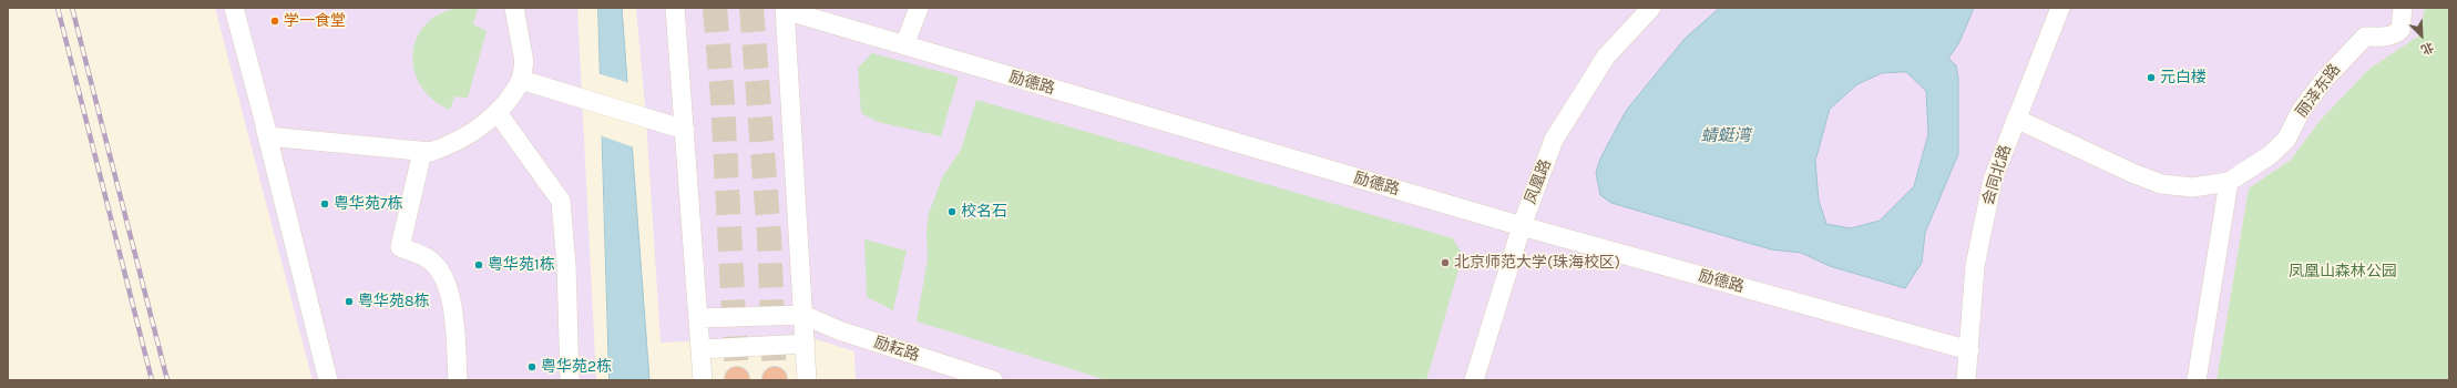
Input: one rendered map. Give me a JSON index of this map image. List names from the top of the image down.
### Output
{
  "streets": {
    "street": [
      "励德路",
      "丽泽东路",
      "会同北路",
      "凤凰路",
      "励耘路"
    ]
  },
  "crossings": [
    ["励德路", "会同北路"],
    ["励德路", "凤凰路"],
    ["丽泽东路", "会同北路"]
  ],
  "water": ["蜻蜓湾"],
  "parks": ["凤凰山森林公园"],
  "places": [
    "学一食堂",
    "元白楼",
    "粤华苑7栋",
    "校名石",
    "北京师范大学(珠海校区)",
    "粤华苑1栋",
    "粤华苑8栋",
    "粤华苑2栋"
  ],
  "north": "bottom right"
}
